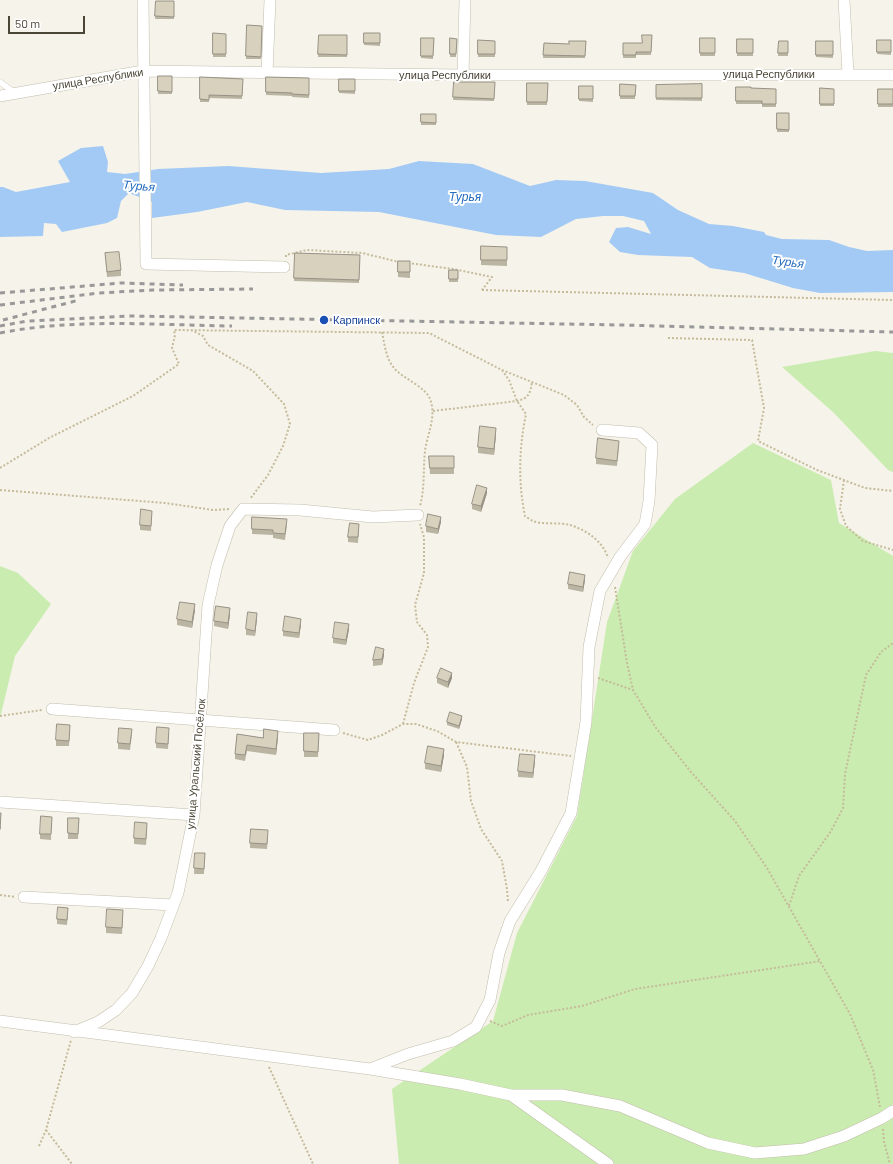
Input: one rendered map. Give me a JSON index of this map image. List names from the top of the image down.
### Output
{
  "streets": {
    "street": ["улица Республики", "улица Уральский Посёлок"]
  },
  "water": ["Турья"],
  "places": ["Карпинск"],
  "scale_bar": "50 m"
}
